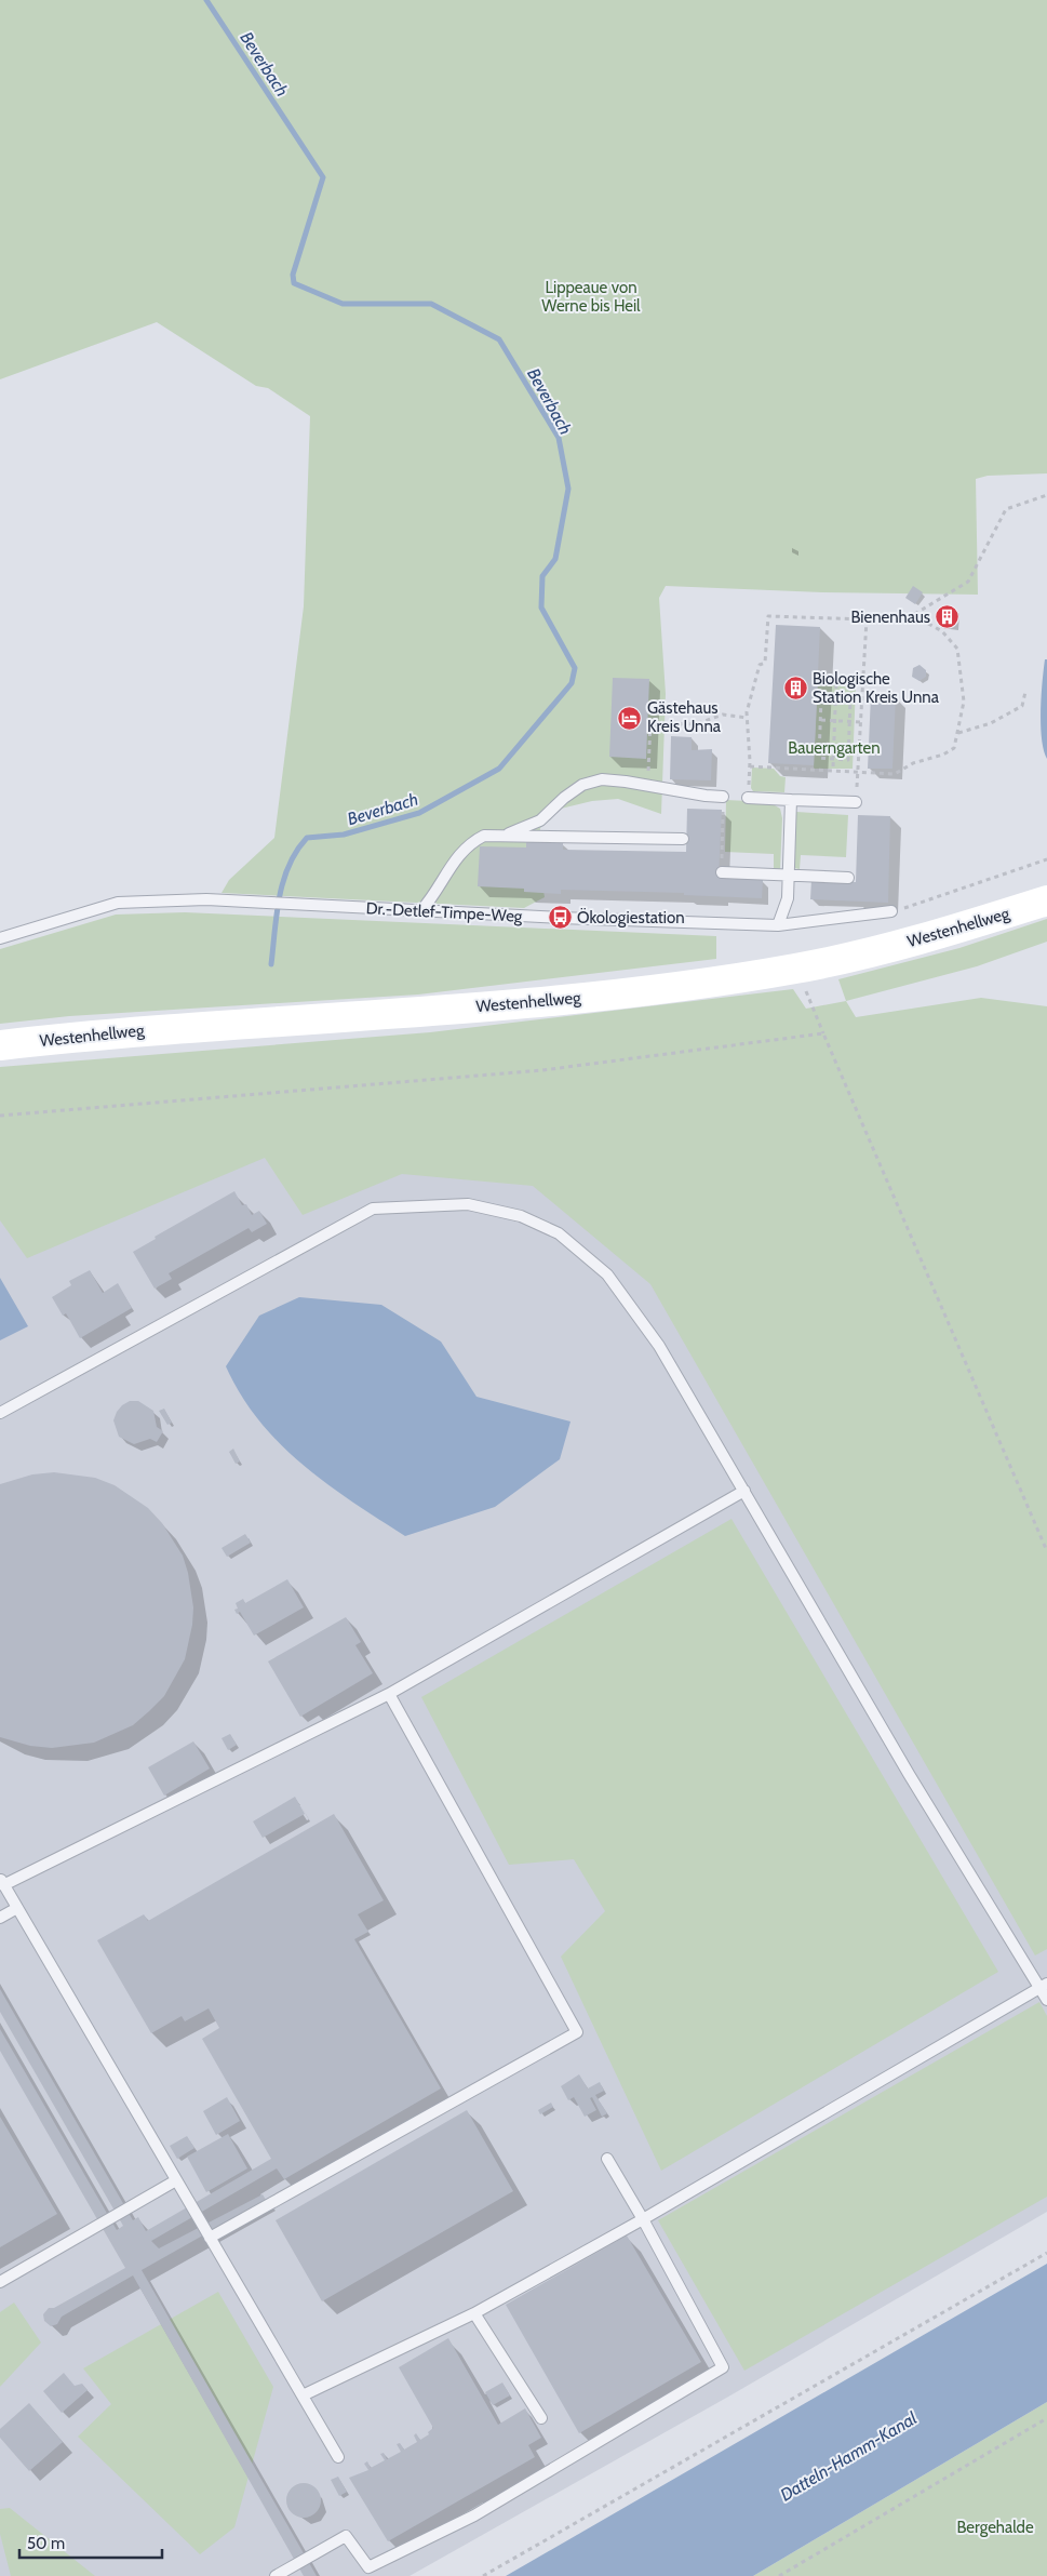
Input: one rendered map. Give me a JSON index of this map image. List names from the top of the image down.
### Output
{
  "streets": {
    "main road": ["Westenhellweg"],
    "lane": ["Dr.-Detlef-Timpe-Weg"]
  },
  "water": ["Beverbach", "Datteln-Hamm-Kanal"],
  "parks": ["Lippeaue von Werne bis Heil", "Bauerngarten", "Bergehalde"],
  "places": {
    "building": ["Bienenhaus", "Biologische Station Kreis Unna"],
    "hotel": ["Gästehaus Kreis Unna"],
    "bus stop": ["Ökologiestation"]
  },
  "scale_bar": "50 m"
}
